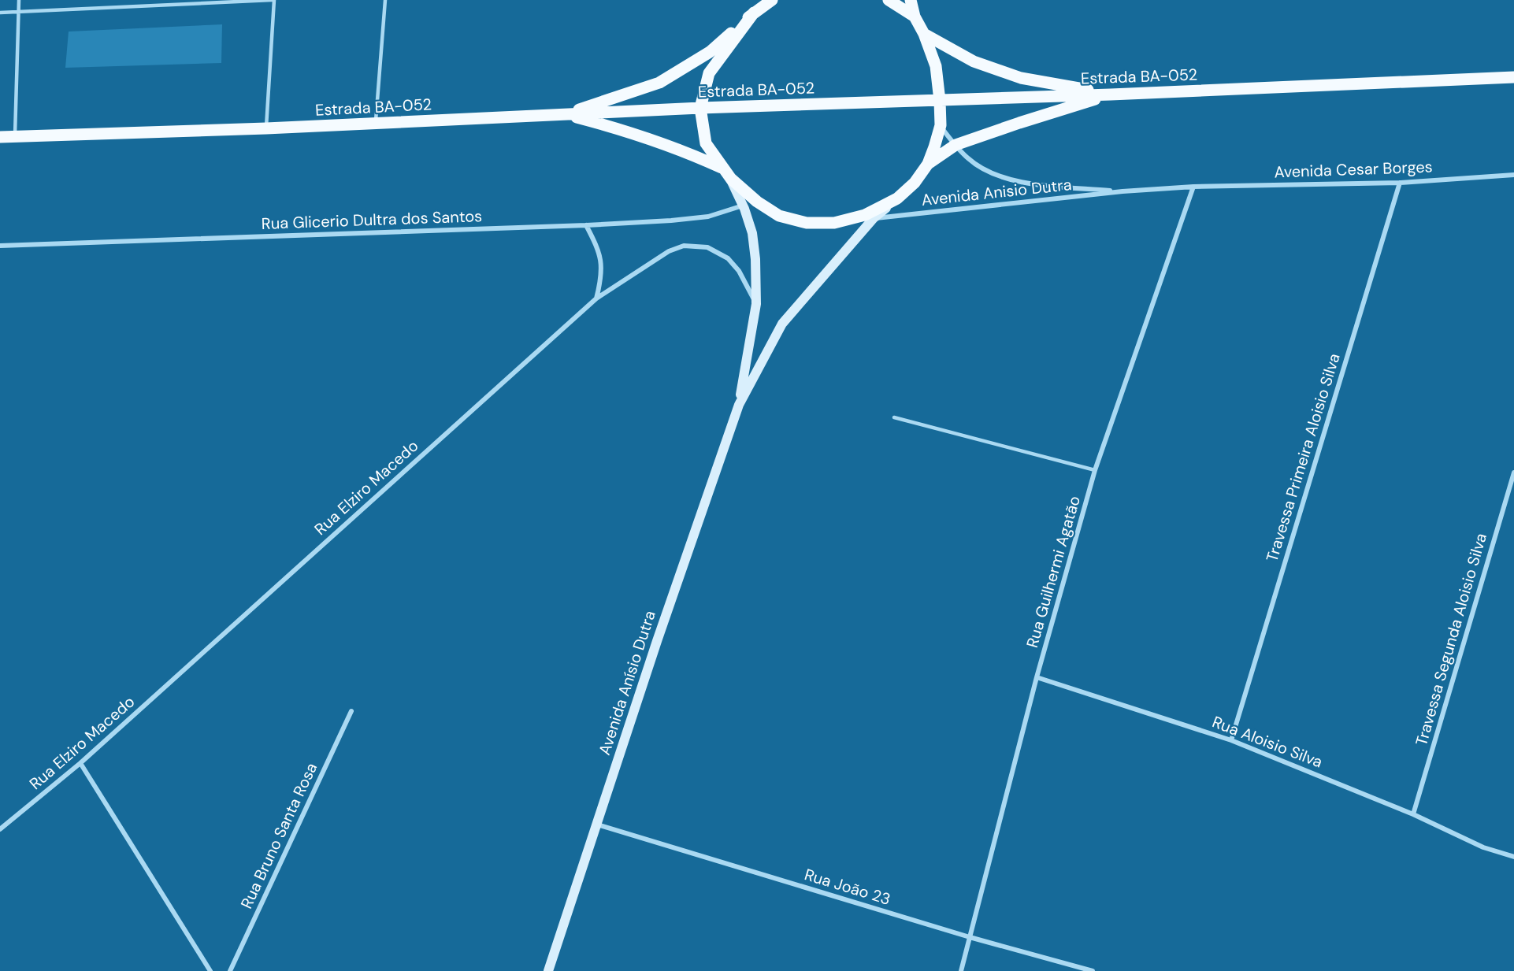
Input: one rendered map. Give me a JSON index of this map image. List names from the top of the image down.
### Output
{
  "streets": {
    "main road": ["Estrada BA-052", "Avenida Anísio Dutra"],
    "street": [
      "Avenida Cesar Borges",
      "Avenida Anisio Dutra",
      "Rua Glicerio Dultra dos Santos",
      "Travessa Primeira Aloisio Silva",
      "Rua Elziro Macedo",
      "Rua Guilhermi Agatão",
      "Travessa Segunda Aloisio Silva",
      "Rua Aloisio Silva",
      "Rua Bruno Santa Rosa",
      "Rua João 23"
    ]
  },
  "crossings": [
    ["Avenida Cesar Borges", "Avenida Anisio Dutra"],
    ["Avenida Cesar Borges", "Travessa Primeira Aloisio Silva"],
    ["Avenida Cesar Borges", "Rua Guilhermi Agatão"],
    ["Avenida Anisio Dutra", "Rua Guilhermi Agatão"],
    ["Travessa Primeira Aloisio Silva", "Rua Aloisio Silva"],
    ["Rua Guilhermi Agatão", "Rua Aloisio Silva"],
    ["Rua Guilhermi Agatão", "Rua João 23"],
    ["Travessa Segunda Aloisio Silva", "Rua Aloisio Silva"],
    ["Avenida Anísio Dutra", "Rua João 23"]
  ]
}
